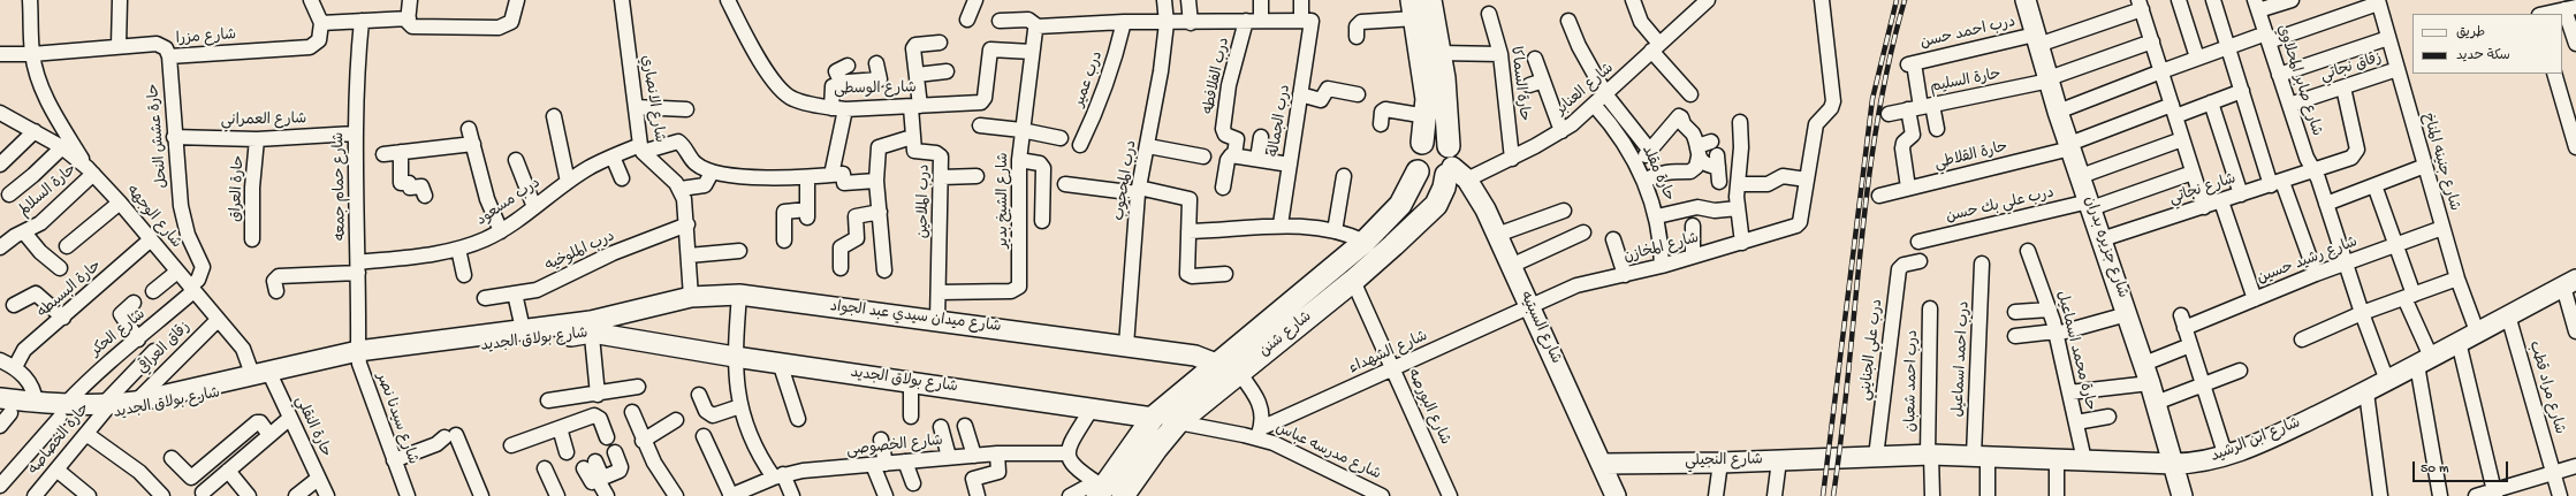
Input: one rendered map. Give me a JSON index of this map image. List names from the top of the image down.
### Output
{
  "streets": {
    "main road": ["شارع السبتيه", "شارع شنن"],
    "street": [
      "درب احمد حسن",
      "شارع مزرا",
      "زقاق نجاتي",
      "درب الفلافطه",
      "درب عمير",
      "شارع صابر المحلاوي",
      "حارة السليم",
      "حارة السماكا",
      "شارع الوسطى",
      "شارع العنابر",
      "شارع الانصاري",
      "شارع العمراني",
      "درب الجماله",
      "حارة عشش النحل",
      "حارة القلاطي",
      "شارع جنينه المناخ",
      "حارة مقلد",
      "درب المحجوب",
      "شارع حمام جمعه",
      "حارة العراق",
      "شارع نجاتي",
      "حارة السلالم",
      "شارع الشيخ بدير",
      "درب الملاحين",
      "درب مسعود",
      "درب علي بك حسن",
      "شارع الوجهه",
      "شارع جزيره بدران",
      "شارع المخازن",
      "درب الملوخيه",
      "شارع رشيد حسين",
      "حارة البسيطه",
      "شارع ميدان سيدي عبد الجواد",
      "شارع الحكر",
      "شارع بولاق الجديد",
      "زقاق العراقي",
      "درب علي الجنايني",
      "حارة محمد اسماعيل",
      "شارع الشهداء",
      "درب احمد اسماعيل",
      "درب احمد شعبان",
      "شارع مراد قطب",
      "شارع البورصه",
      "شارع سيدنا نصر",
      "حارة النقلي",
      "حارة الخصاصه",
      "شارع ابن الرشيد",
      "شارع الخصوصى",
      "شارع مدرسه عباس",
      "شارع النجيلي"
    ]
  },
  "crossings": [
    ["درب احمد حسن", "حارة السليم"],
    ["درب احمد حسن", "شارع جزيره بدران"],
    ["شارع مزرا", "حارة عشش النحل"],
    ["زقاق نجاتي", "شارع صابر المحلاوي"],
    ["زقاق نجاتي", "شارع جنينه المناخ"],
    ["زقاق نجاتي", "شارع نجاتي"],
    ["شارع صابر المحلاوي", "شارع نجاتي"],
    ["شارع صابر المحلاوي", "شارع رشيد حسين"],
    ["شارع صابر المحلاوي", "شارع ابن الرشيد"],
    ["حارة السليم", "شارع جزيره بدران"],
    ["حارة السماكا", "شارع العنابر"],
    ["شارع الوسطى", "شارع الشيخ بدير"],
    ["شارع الوسطى", "درب الملاحين"],
    ["شارع العنابر", "حارة مقلد"],
    ["شارع العنابر", "شارع السبتيه"],
    ["شارع العنابر", "شارع شنن"],
    ["شارع الانصاري", "درب مسعود"],
    ["شارع العمراني", "حارة عشش النحل"],
    ["شارع العمراني", "شارع حمام جمعه"],
    ["شارع العمراني", "حارة العراق"],
    ["حارة عشش النحل", "شارع الوجهه"],
    ["حارة عشش النحل", "شارع الحكر"],
    ["حارة القلاطي", "شارع جزيره بدران"],
    ["شارع جنينه المناخ", "شارع رشيد حسين"],
    ["شارع جنينه المناخ", "شارع ابن الرشيد"],
    ["حارة مقلد", "شارع المخازن"],
    ["درب المحجوب", "شارع ميدان سيدي عبد الجواد"],
    ["شارع حمام جمعه", "درب مسعود"],
    ["شارع حمام جمعه", "شارع بولاق الجديد"],
    ["شارع حمام جمعه", "شارع سيدنا نصر"],
    ["شارع نجاتي", "شارع جزيره بدران"],
    ["حارة السلالم", "شارع الوجهه"],
    ["شارع الشيخ بدير", "درب الملاحين"],
    ["درب الملاحين", "شارع ميدان سيدي عبد الجواد"],
    ["درب علي بك حسن", "شارع جزيره بدران"],
    ["شارع الوجهه", "حارة البسيطه"],
    ["شارع الوجهه", "شارع الحكر"],
    ["شارع الوجهه", "شارع بولاق الجديد"],
    ["شارع الوجهه", "زقاق العراقي"],
    ["شارع الوجهه", "حارة النقلي"],
    ["شارع جزيره بدران", "شارع ابن الرشيد"],
    ["شارع المخازن", "شارع السبتيه"],
    ["شارع المخازن", "شارع الشهداء"],
    ["شارع ميدان سيدي عبد الجواد", "شارع شنن"],
    ["شارع ميدان سيدي عبد الجواد", "شارع بولاق الجديد"],
    ["شارع السبتيه", "شارع شنن"],
    ["شارع السبتيه", "شارع الشهداء"],
    ["شارع السبتيه", "شارع النجيلي"],
    ["شارع الحكر", "شارع بولاق الجديد"],
    ["شارع شنن", "شارع بولاق الجديد"],
    ["شارع شنن", "شارع البورصه"],
    ["شارع شنن", "شارع مدرسه عباس"],
    ["شارع بولاق الجديد", "زقاق العراقي"],
    ["شارع بولاق الجديد", "شارع سيدنا نصر"],
    ["شارع بولاق الجديد", "حارة النقلي"],
    ["شارع بولاق الجديد", "حارة الخصاصه"],
    ["درب علي الجنايني", "شارع ابن الرشيد"],
    ["حارة محمد اسماعيل", "شارع ابن الرشيد"],
    ["شارع الشهداء", "شارع البورصه"],
    ["شارع الشهداء", "شارع مدرسه عباس"],
    ["درب احمد اسماعيل", "شارع ابن الرشيد"],
    ["درب احمد شعبان", "شارع ابن الرشيد"],
    ["شارع مراد قطب", "شارع ابن الرشيد"],
    ["شارع ابن الرشيد", "شارع النجيلي"]
  ],
  "legend": ["طريق", "سكة حديد"],
  "scale_bar": "50 m"
}
